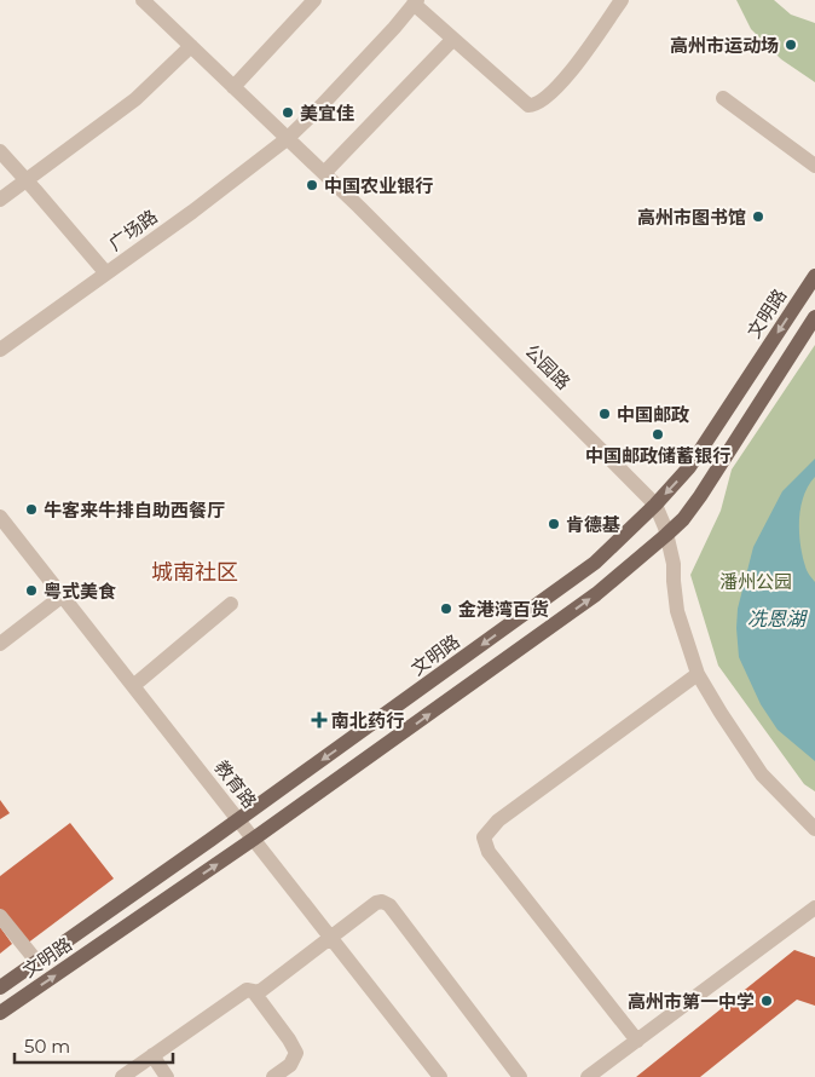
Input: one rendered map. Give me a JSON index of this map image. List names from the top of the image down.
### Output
{
  "streets": {
    "main road": ["文明路"],
    "street": ["广场路", "公园路", "教育路"]
  },
  "crossings": [
    ["广场路", "公园路"],
    ["文明路", "公园路"],
    ["文明路", "教育路"]
  ],
  "districts": ["城南社区"],
  "water": ["冼恩湖"],
  "parks": ["潘州公园"],
  "places": {
    "other": [
      "高州市运动场",
      "美宜佳",
      "中国农业银行",
      "高州市图书馆",
      "中国邮政",
      "中国邮政储蓄银行",
      "牛客来牛排自助西餐厅",
      "肯德基",
      "粤式美食",
      "金港湾百货",
      "高州市第一中学"
    ],
    "health": ["南北药行"]
  },
  "scale_bar": "50 m"
}
